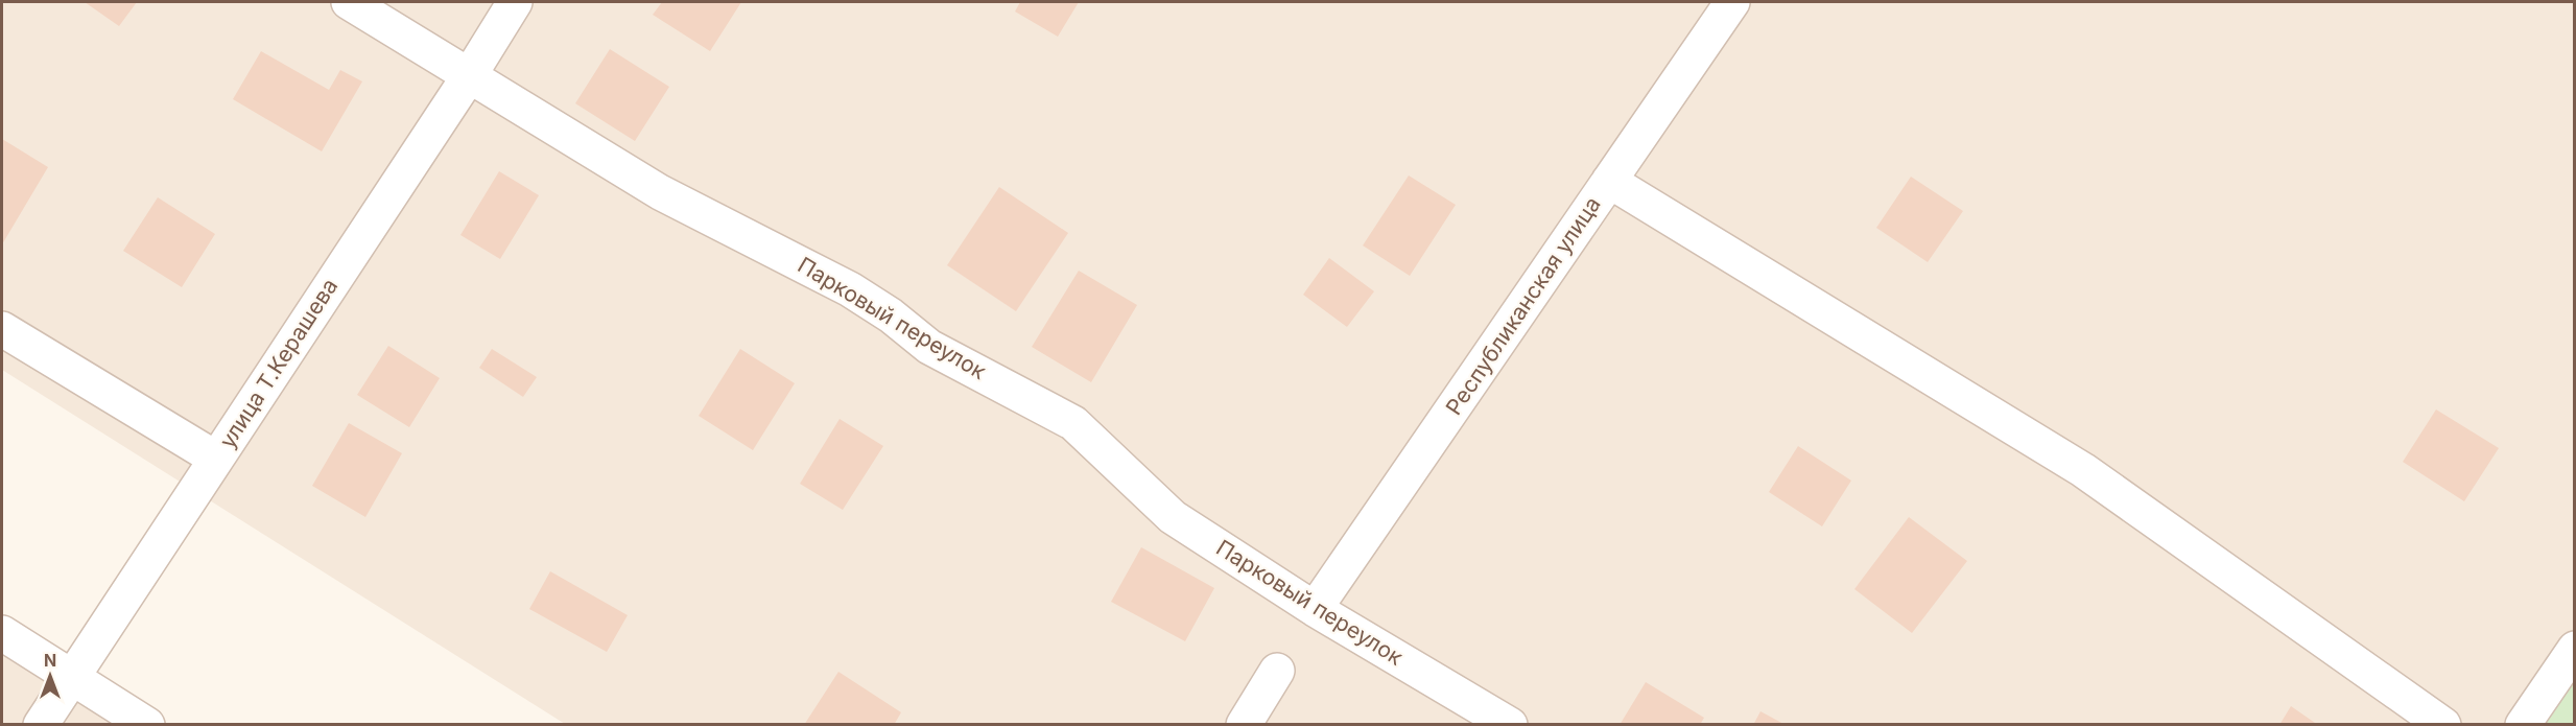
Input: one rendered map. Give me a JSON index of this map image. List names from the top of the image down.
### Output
{
  "streets": {
    "street": ["Республиканская улица", "Парковый переулок", "улица Т.Керашева"]
  },
  "crossings": [
    ["Республиканская улица", "Парковый переулок"],
    ["Парковый переулок", "улица Т.Керашева"]
  ],
  "north": "top"
}
